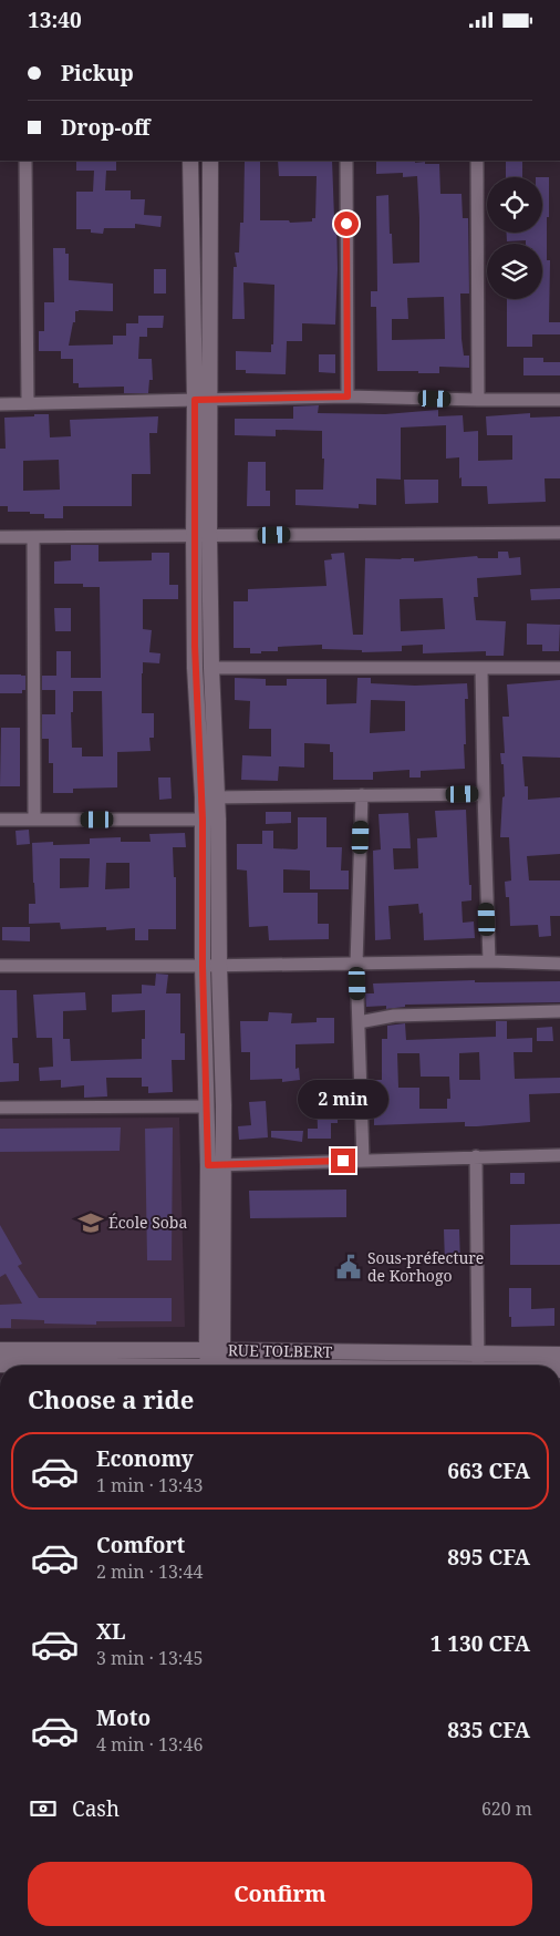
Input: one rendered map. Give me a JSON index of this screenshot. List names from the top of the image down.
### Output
{
  "streets": {
    "street": ["RUE TOLBERT"]
  },
  "places": {
    "school or university": ["École Soba"],
    "public building": ["Sous-préfecture de Korhogo"]
  },
  "page": {
    "status": "13:40",
    "banner": ["Pickup", "Drop-off"],
    "bubble": "2 min",
    "heading": "Choose a ride",
    "list": [
      {
        "name": "Economy",
        "note": "1 min · 13:43",
        "value": "663 CFA"
      },
      {
        "name": "Comfort",
        "note": "2 min · 13:44",
        "value": "895 CFA"
      },
      {
        "name": "XL",
        "note": "3 min · 13:45",
        "value": "1 130 CFA"
      },
      {
        "name": "Moto",
        "note": "4 min · 13:46",
        "value": "835 CFA"
      }
    ],
    "pay": ["Cash", "620 m"],
    "buttons": "Confirm"
  }
}
